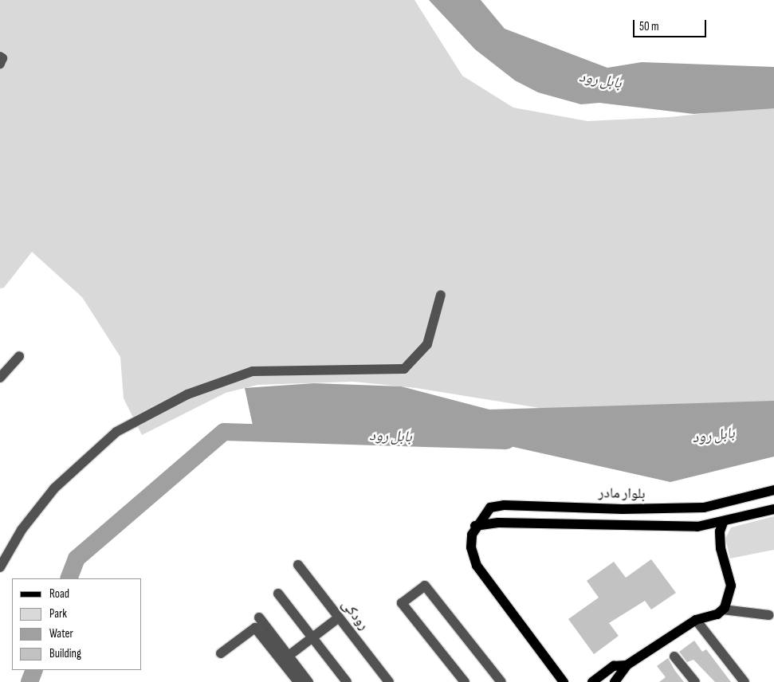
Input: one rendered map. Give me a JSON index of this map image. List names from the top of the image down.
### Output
{
  "streets": {
    "main road": ["بلوار مادر"],
    "street": ["رودکی"]
  },
  "water": ["بابل رود"],
  "legend": [
    "Road",
    "Park",
    "Water",
    "Building"
  ],
  "scale_bar": "50 m"
}
